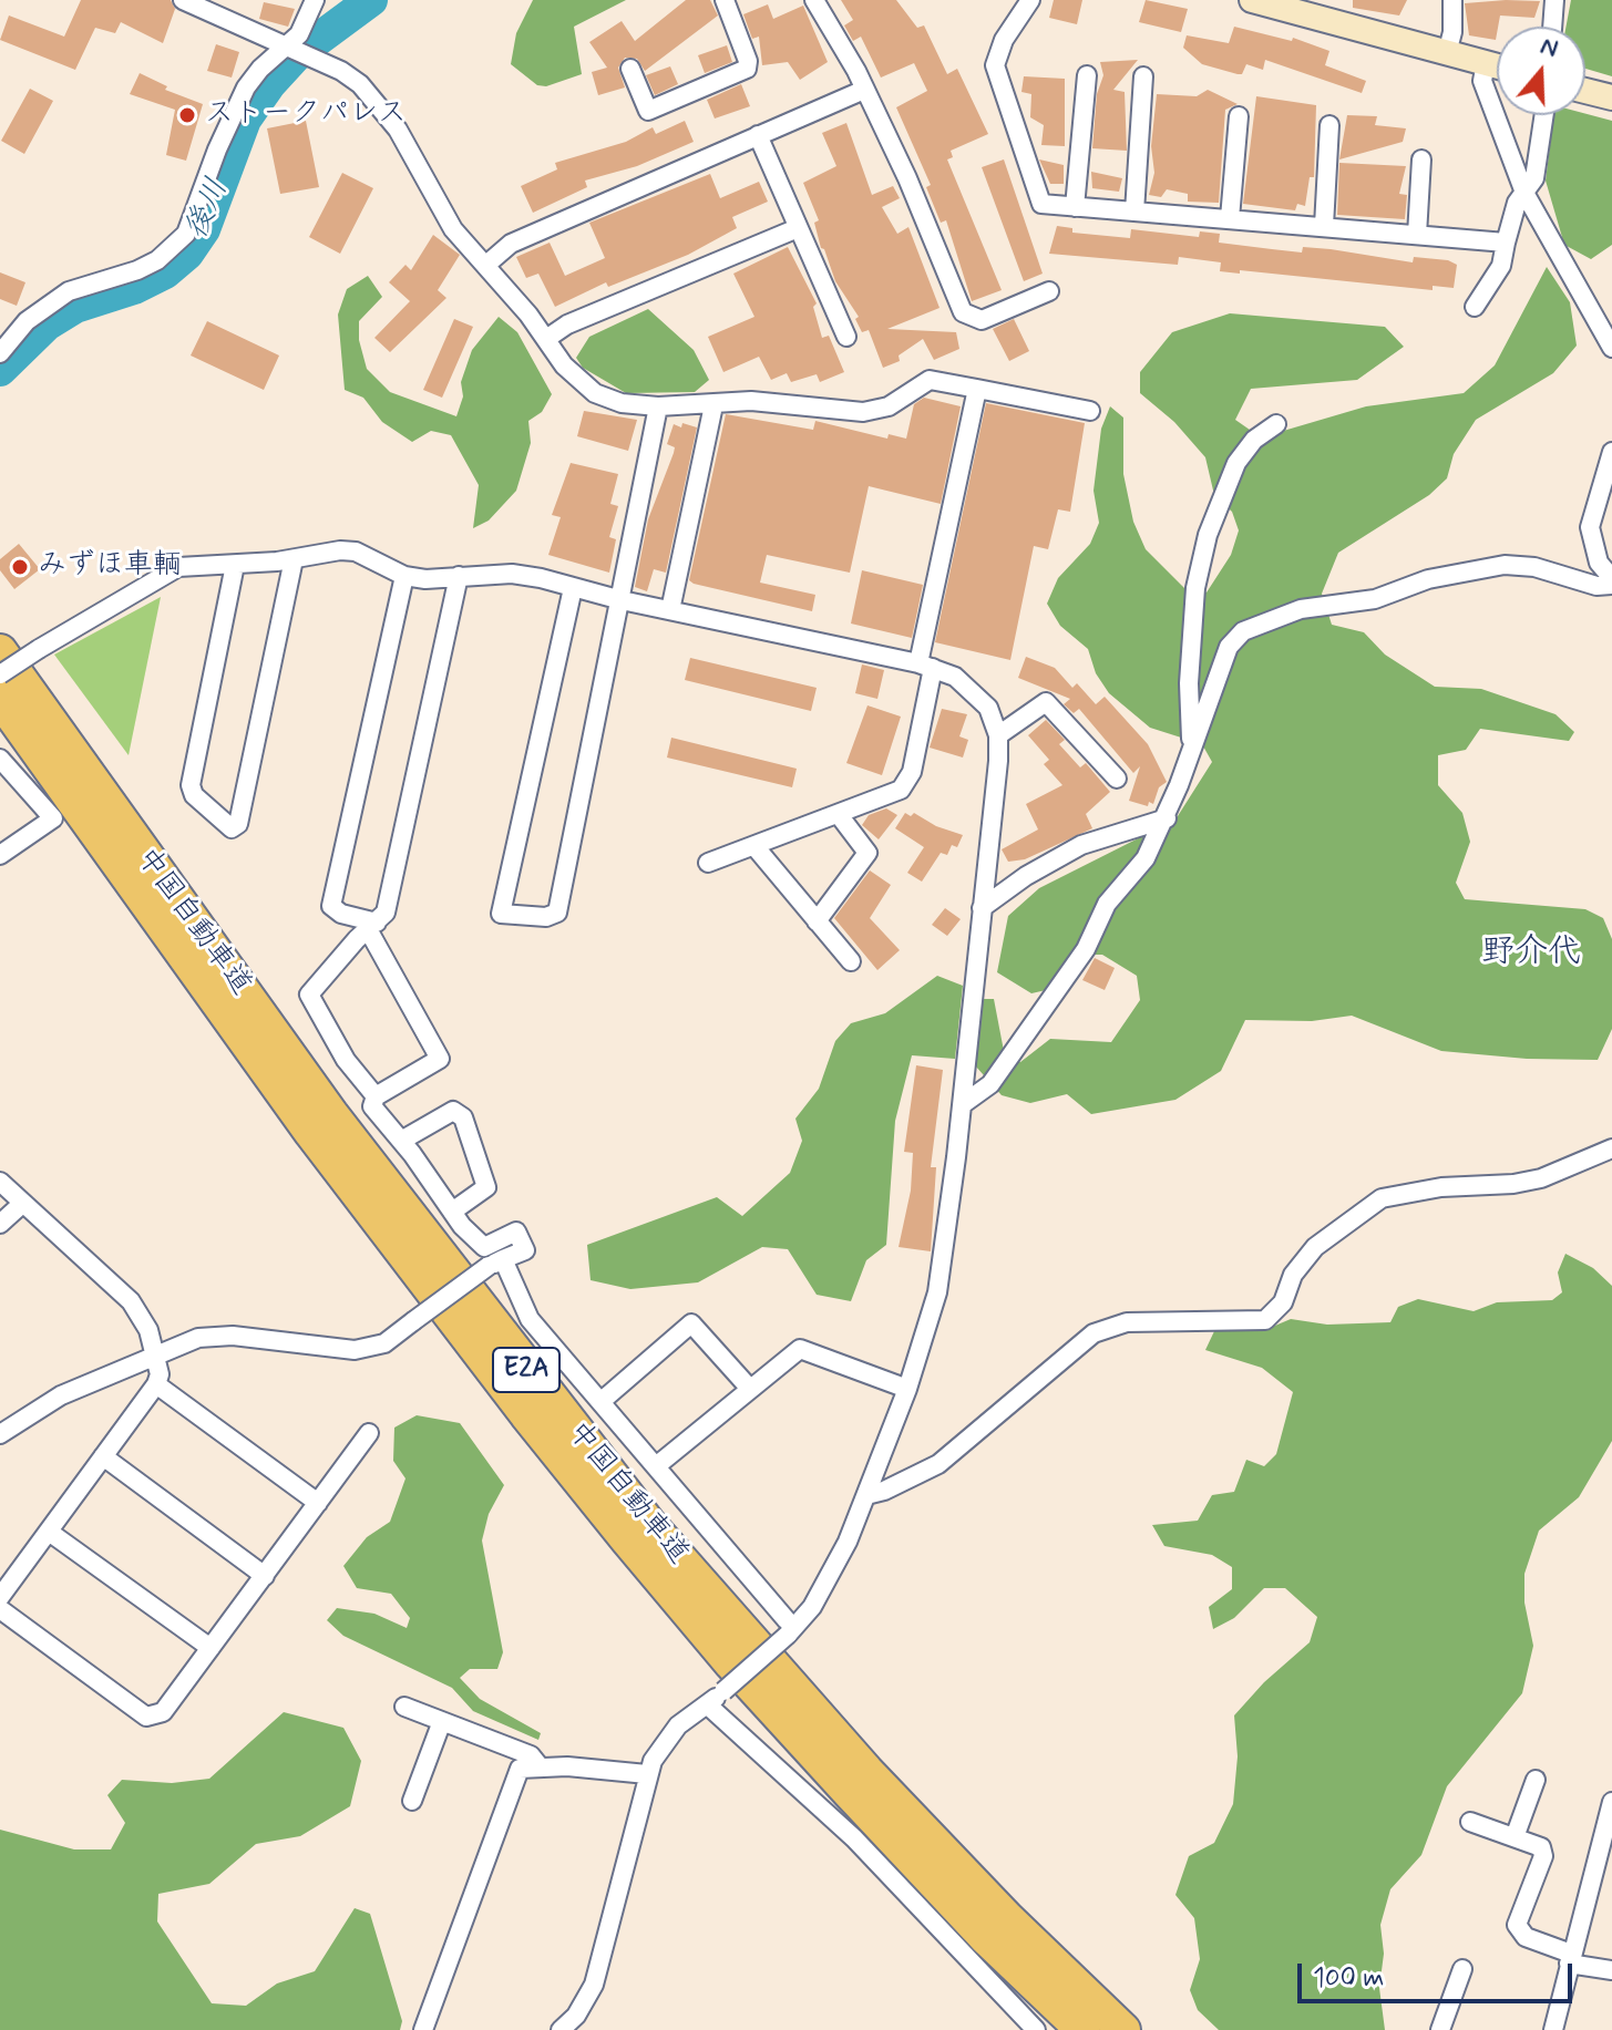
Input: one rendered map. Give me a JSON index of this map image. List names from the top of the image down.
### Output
{
  "streets": {
    "highway": ["中国自動車道", "E2A"]
  },
  "districts": ["野介代"],
  "water": ["後川"],
  "places": ["ストークパレス", "みずほ車輌"],
  "scale_bar": "100 m",
  "north": "top"
}
